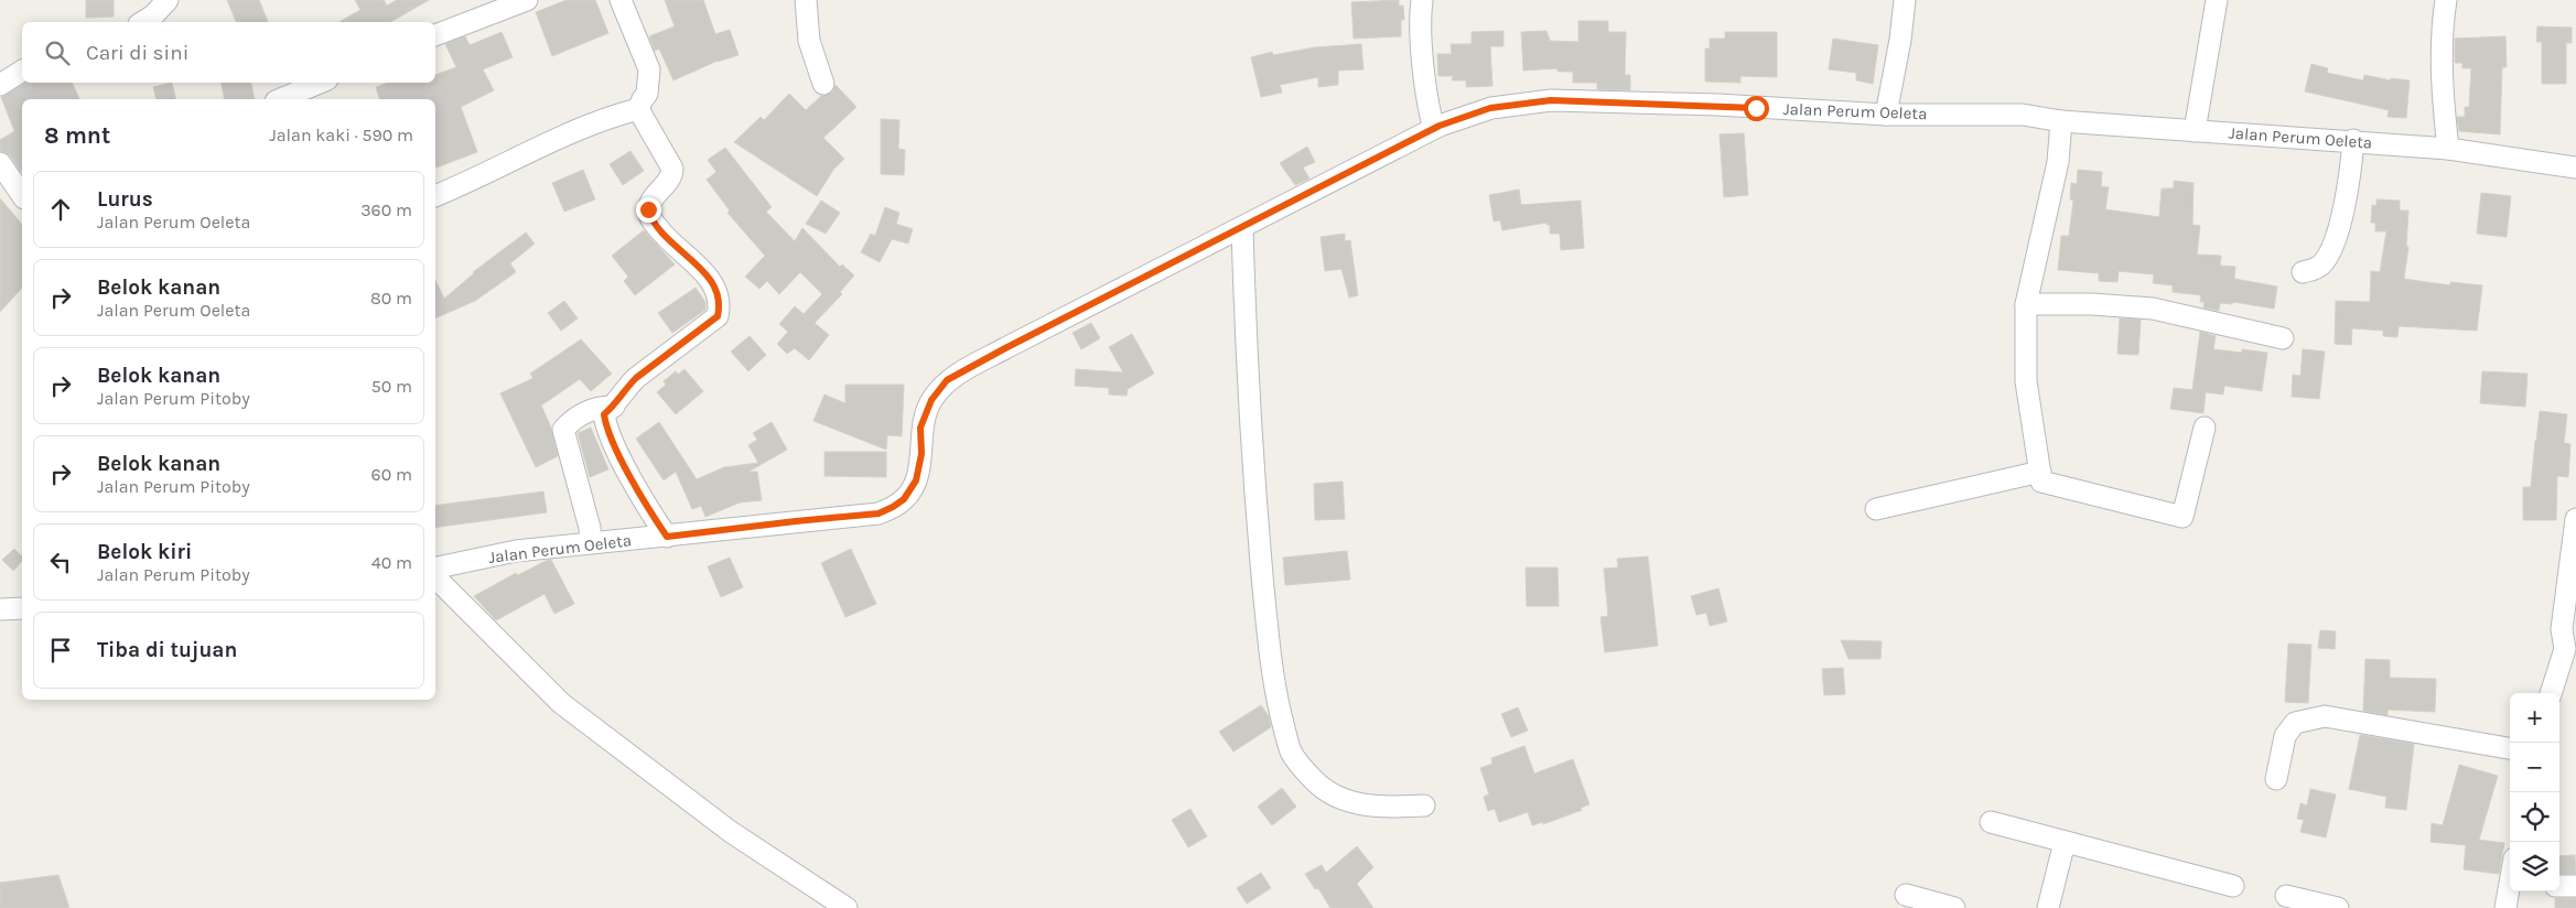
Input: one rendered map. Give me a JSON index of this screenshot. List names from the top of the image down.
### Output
{
  "streets": {
    "street": ["Jalan Perum Oeleta"]
  },
  "page": {
    "search": "Cari di sini",
    "heading": ["8 mnt", "Jalan kaki · 590 m"],
    "list": [
      ["Lurus", "Jalan Perum Oeleta", "360 m"],
      ["Belok kanan", "Jalan Perum Oeleta", "80 m"],
      ["Belok kanan", "Jalan Perum Pitoby", "50 m"],
      ["Belok kanan", "Jalan Perum Pitoby", "60 m"],
      ["Belok kiri", "Jalan Perum Pitoby", "40 m"],
      "Tiba di tujuan"
    ],
    "map_buttons": ["+", "−"]
  }
}
